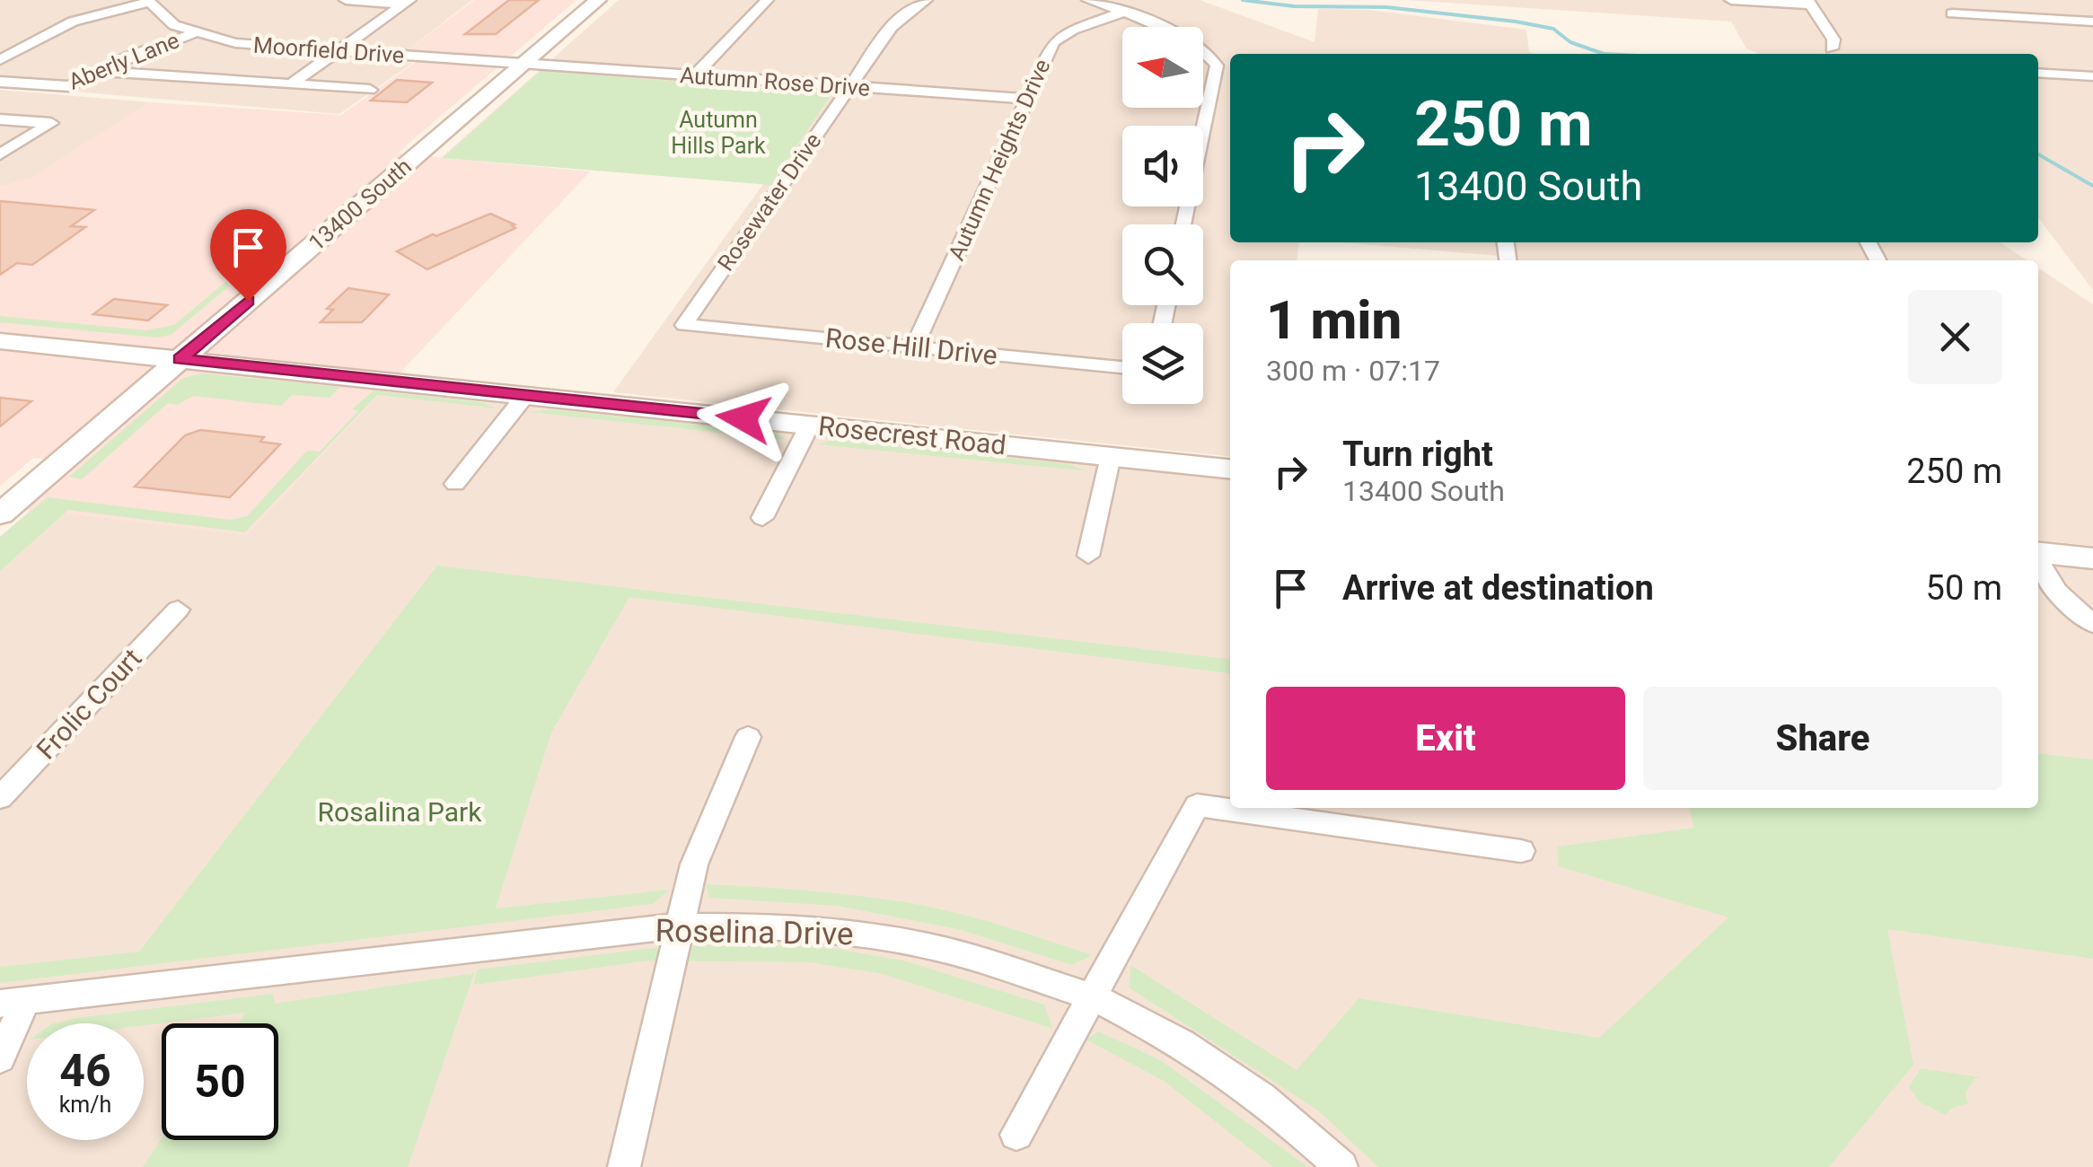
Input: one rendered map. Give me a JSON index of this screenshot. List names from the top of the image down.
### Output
{
  "streets": {
    "main road": ["13400 South", "Rosecrest Road"],
    "street": [
      "Moorfield Drive",
      "Aberly Lane",
      "Autumn Rose Drive",
      "Autumn Heights Drive",
      "Rosewater Drive",
      "Rose Hill Drive",
      "Frolic Court",
      "Roselina Drive"
    ]
  },
  "crossings": [
    ["Moorfield Drive", "Aberly Lane"],
    ["Moorfield Drive", "Autumn Rose Drive"],
    ["Moorfield Drive", "13400 South"],
    ["Autumn Rose Drive", "Autumn Heights Drive"],
    ["Autumn Rose Drive", "Rosewater Drive"],
    ["Autumn Rose Drive", "13400 South"],
    ["Autumn Heights Drive", "Rose Hill Drive"],
    ["Rosewater Drive", "Rose Hill Drive"],
    ["13400 South", "Rosecrest Road"]
  ],
  "parks": ["Autumn Hills Park", "Rosalina Park"],
  "north": "left",
  "page": {
    "turn": ["250 m", "13400 South"],
    "heading": ["1 min", "300 m · 07:17"],
    "list": [
      {
        "name": "Turn right",
        "note": "13400 South",
        "value": "250 m"
      },
      {
        "name": "Arrive at destination",
        "value": "50 m"
      }
    ],
    "buttons": ["Exit", "Share"],
    "speed": "46 km/h",
    "limit": "50"
  }
}
